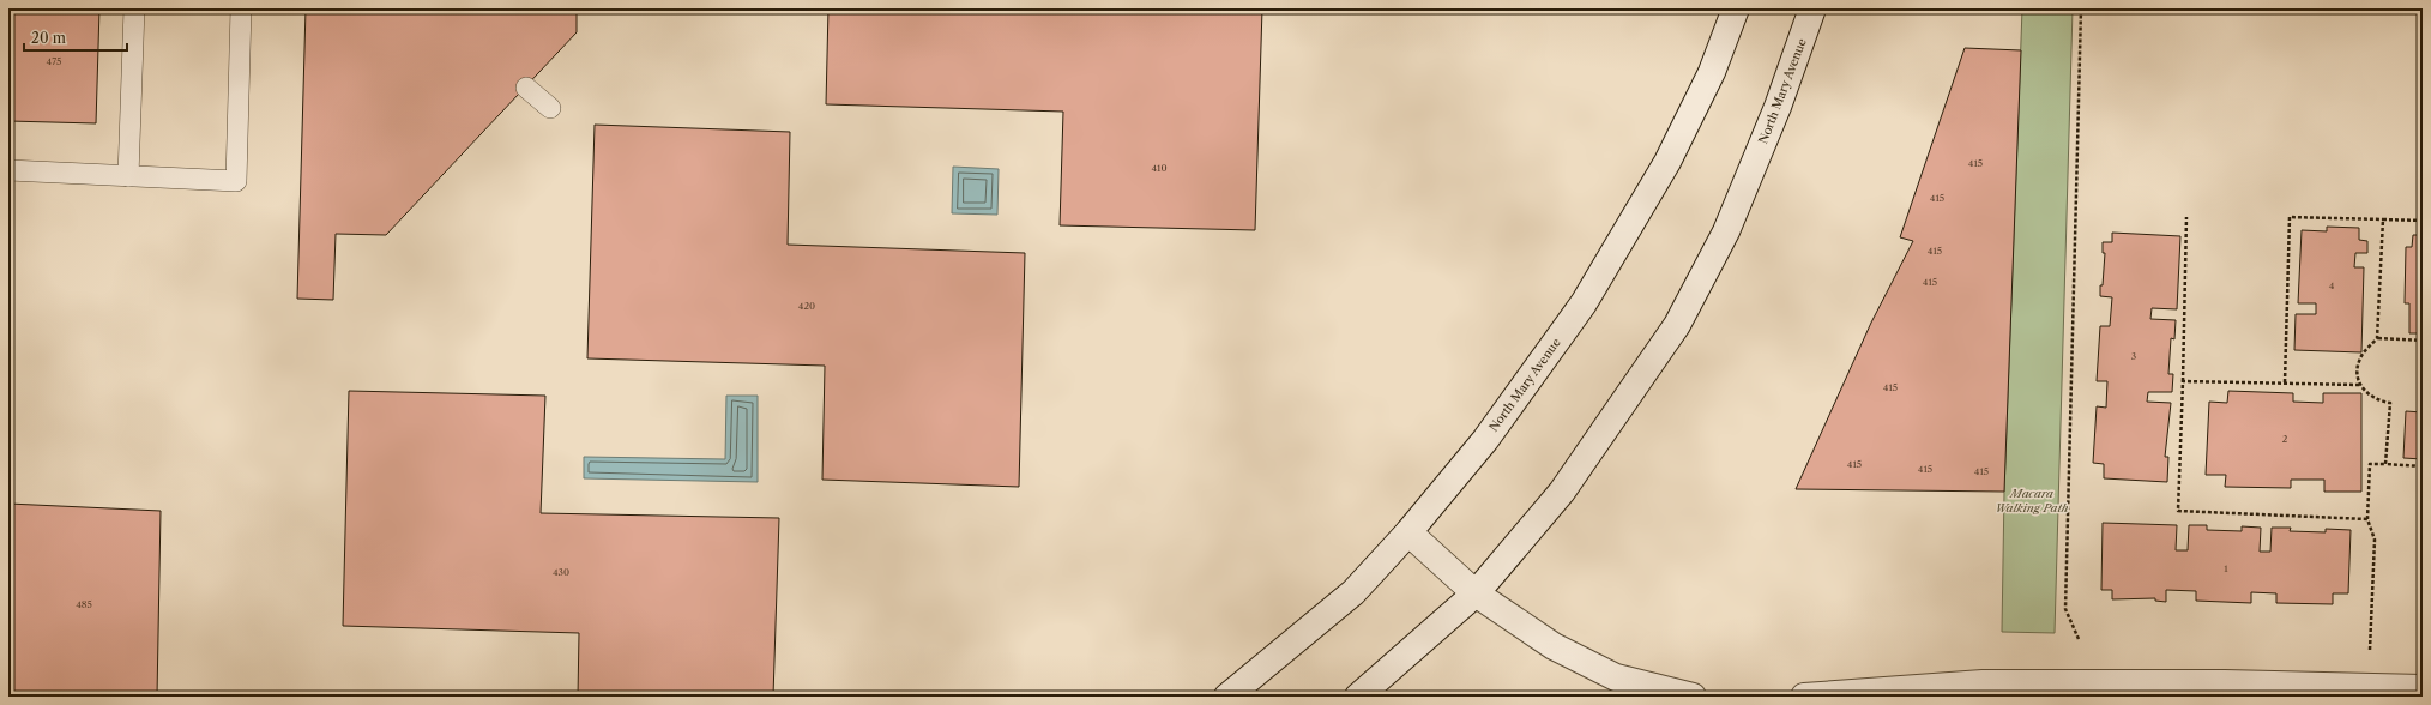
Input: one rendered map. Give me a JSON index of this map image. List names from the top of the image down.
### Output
{
  "streets": {
    "main road": ["North Mary Avenue"]
  },
  "parks": ["Macara Walking Path"],
  "house_numbers": [
    "475",
    "415",
    "410",
    "415",
    "415",
    "415",
    "4",
    "420",
    "3",
    "415",
    "2",
    "415",
    "415",
    "415",
    "1",
    "430",
    "485"
  ],
  "scale_bar": "20 m"
}
